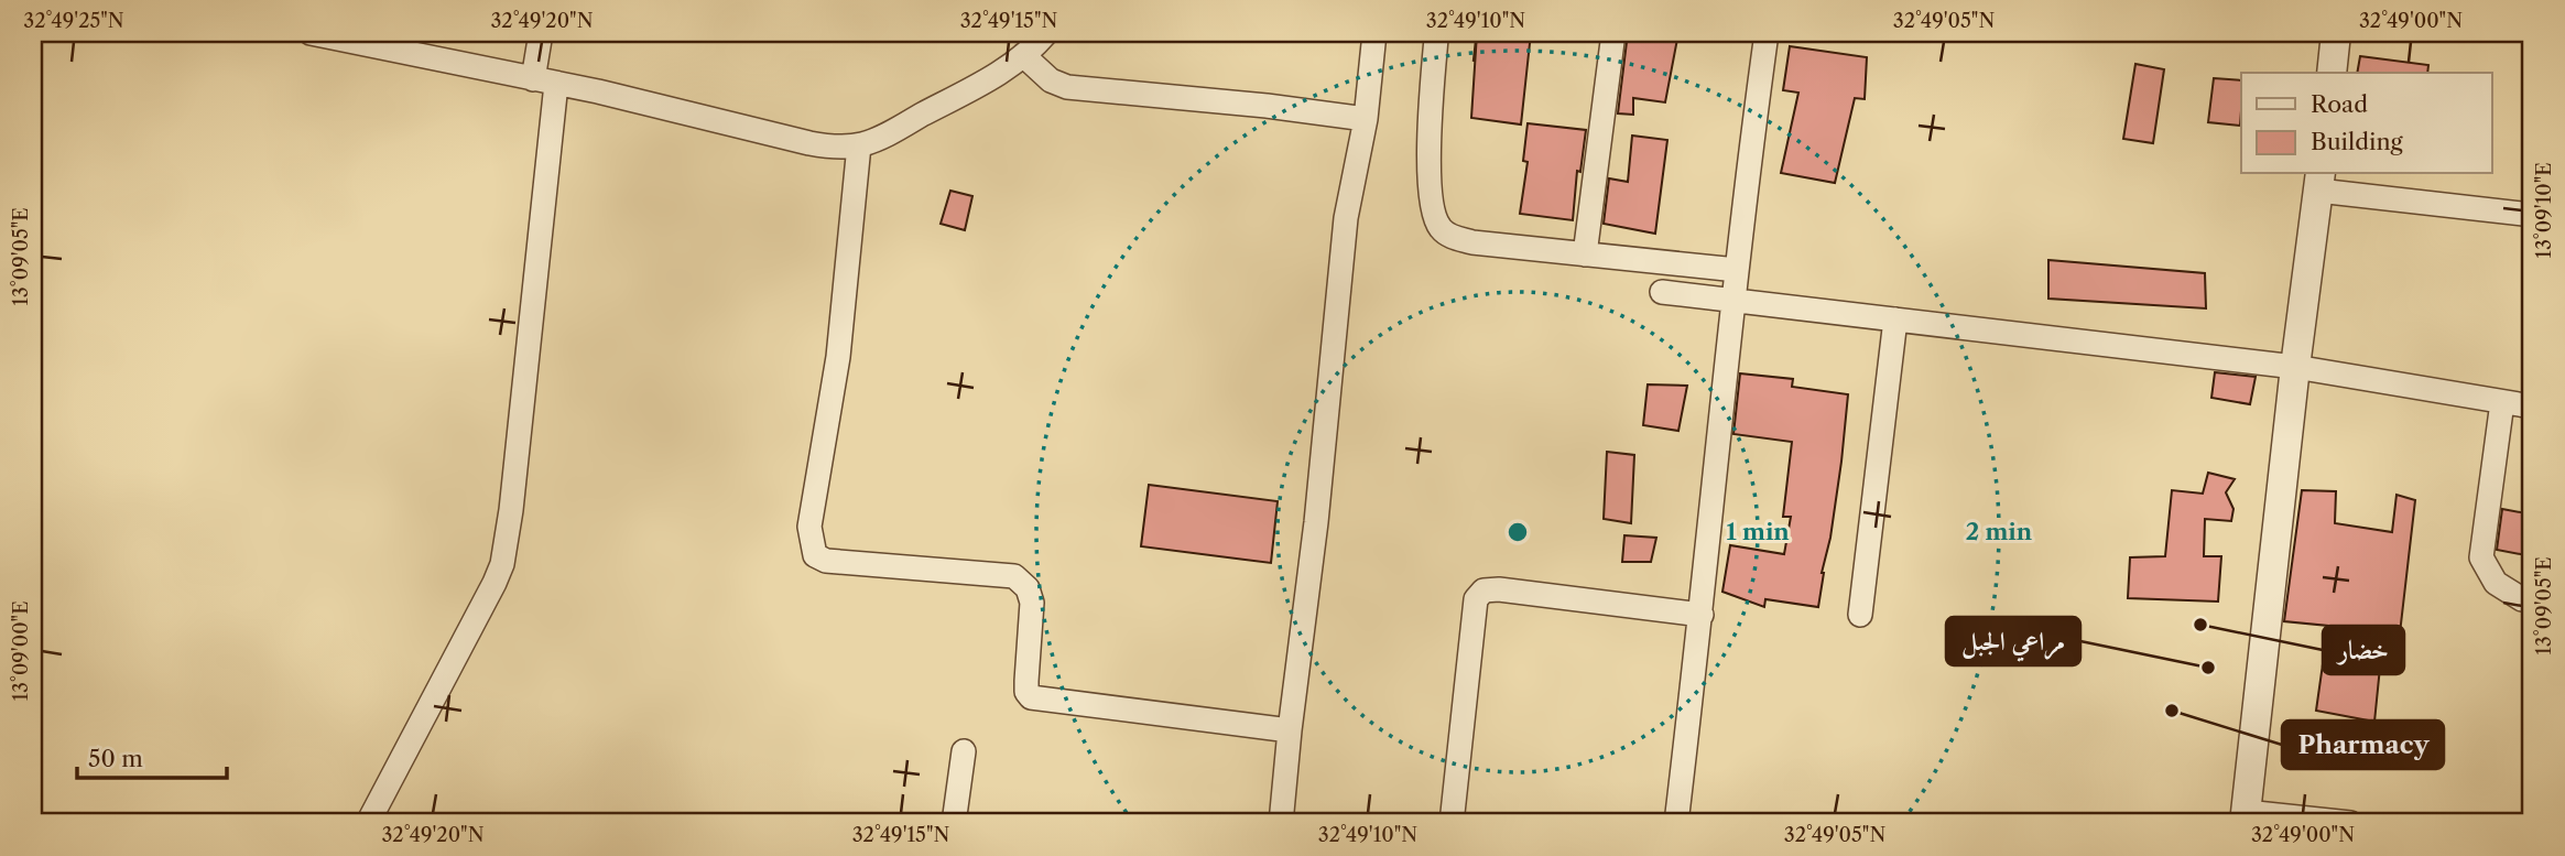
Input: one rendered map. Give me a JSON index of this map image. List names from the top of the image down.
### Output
{
  "places": ["خضار", "مراعي الجبل", "Pharmacy"],
  "legend": ["Road", "Building"],
  "scale_bar": "50 m",
  "coordinates": [
    "32°49'25\"N",
    "32°49'20\"N",
    "32°49'15\"N",
    "32°49'10\"N",
    "32°49'05\"N",
    "32°49'00\"N",
    "13°09'10\"E",
    "13°09'05\"E",
    "13°09'00\"E"
  ],
  "rings": ["1 min", "2 min"]
}
